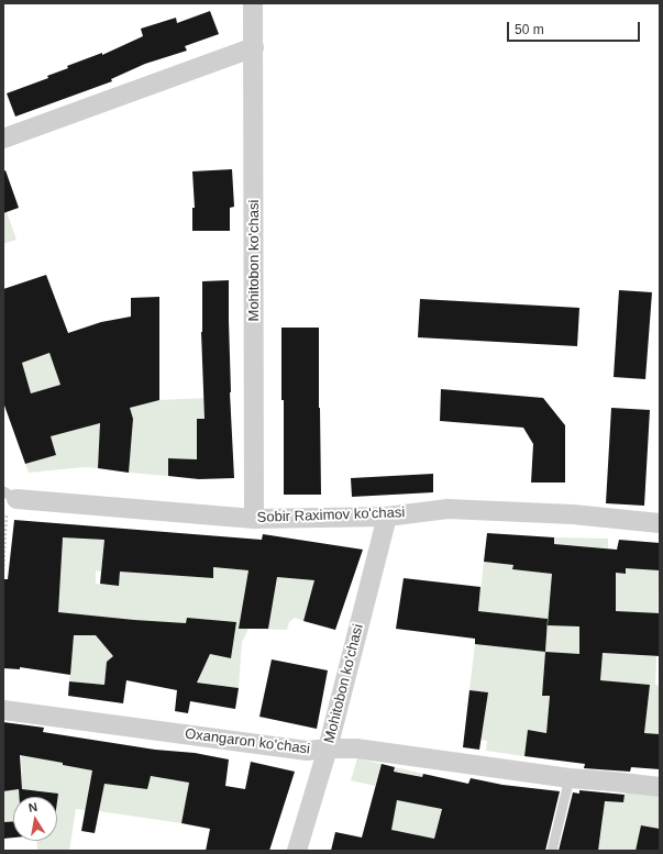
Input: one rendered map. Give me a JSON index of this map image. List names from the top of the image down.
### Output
{
  "streets": {
    "street": ["Mohitobon ko'chasi", "Sobir Raximov ko'chasi", "Oxangaron ko'chasi"]
  },
  "crossings": [
    ["Mohitobon ko'chasi", "Sobir Raximov ko'chasi"],
    ["Mohitobon ko'chasi", "Oxangaron ko'chasi"]
  ],
  "scale_bar": "50 m",
  "north": "top"
}
